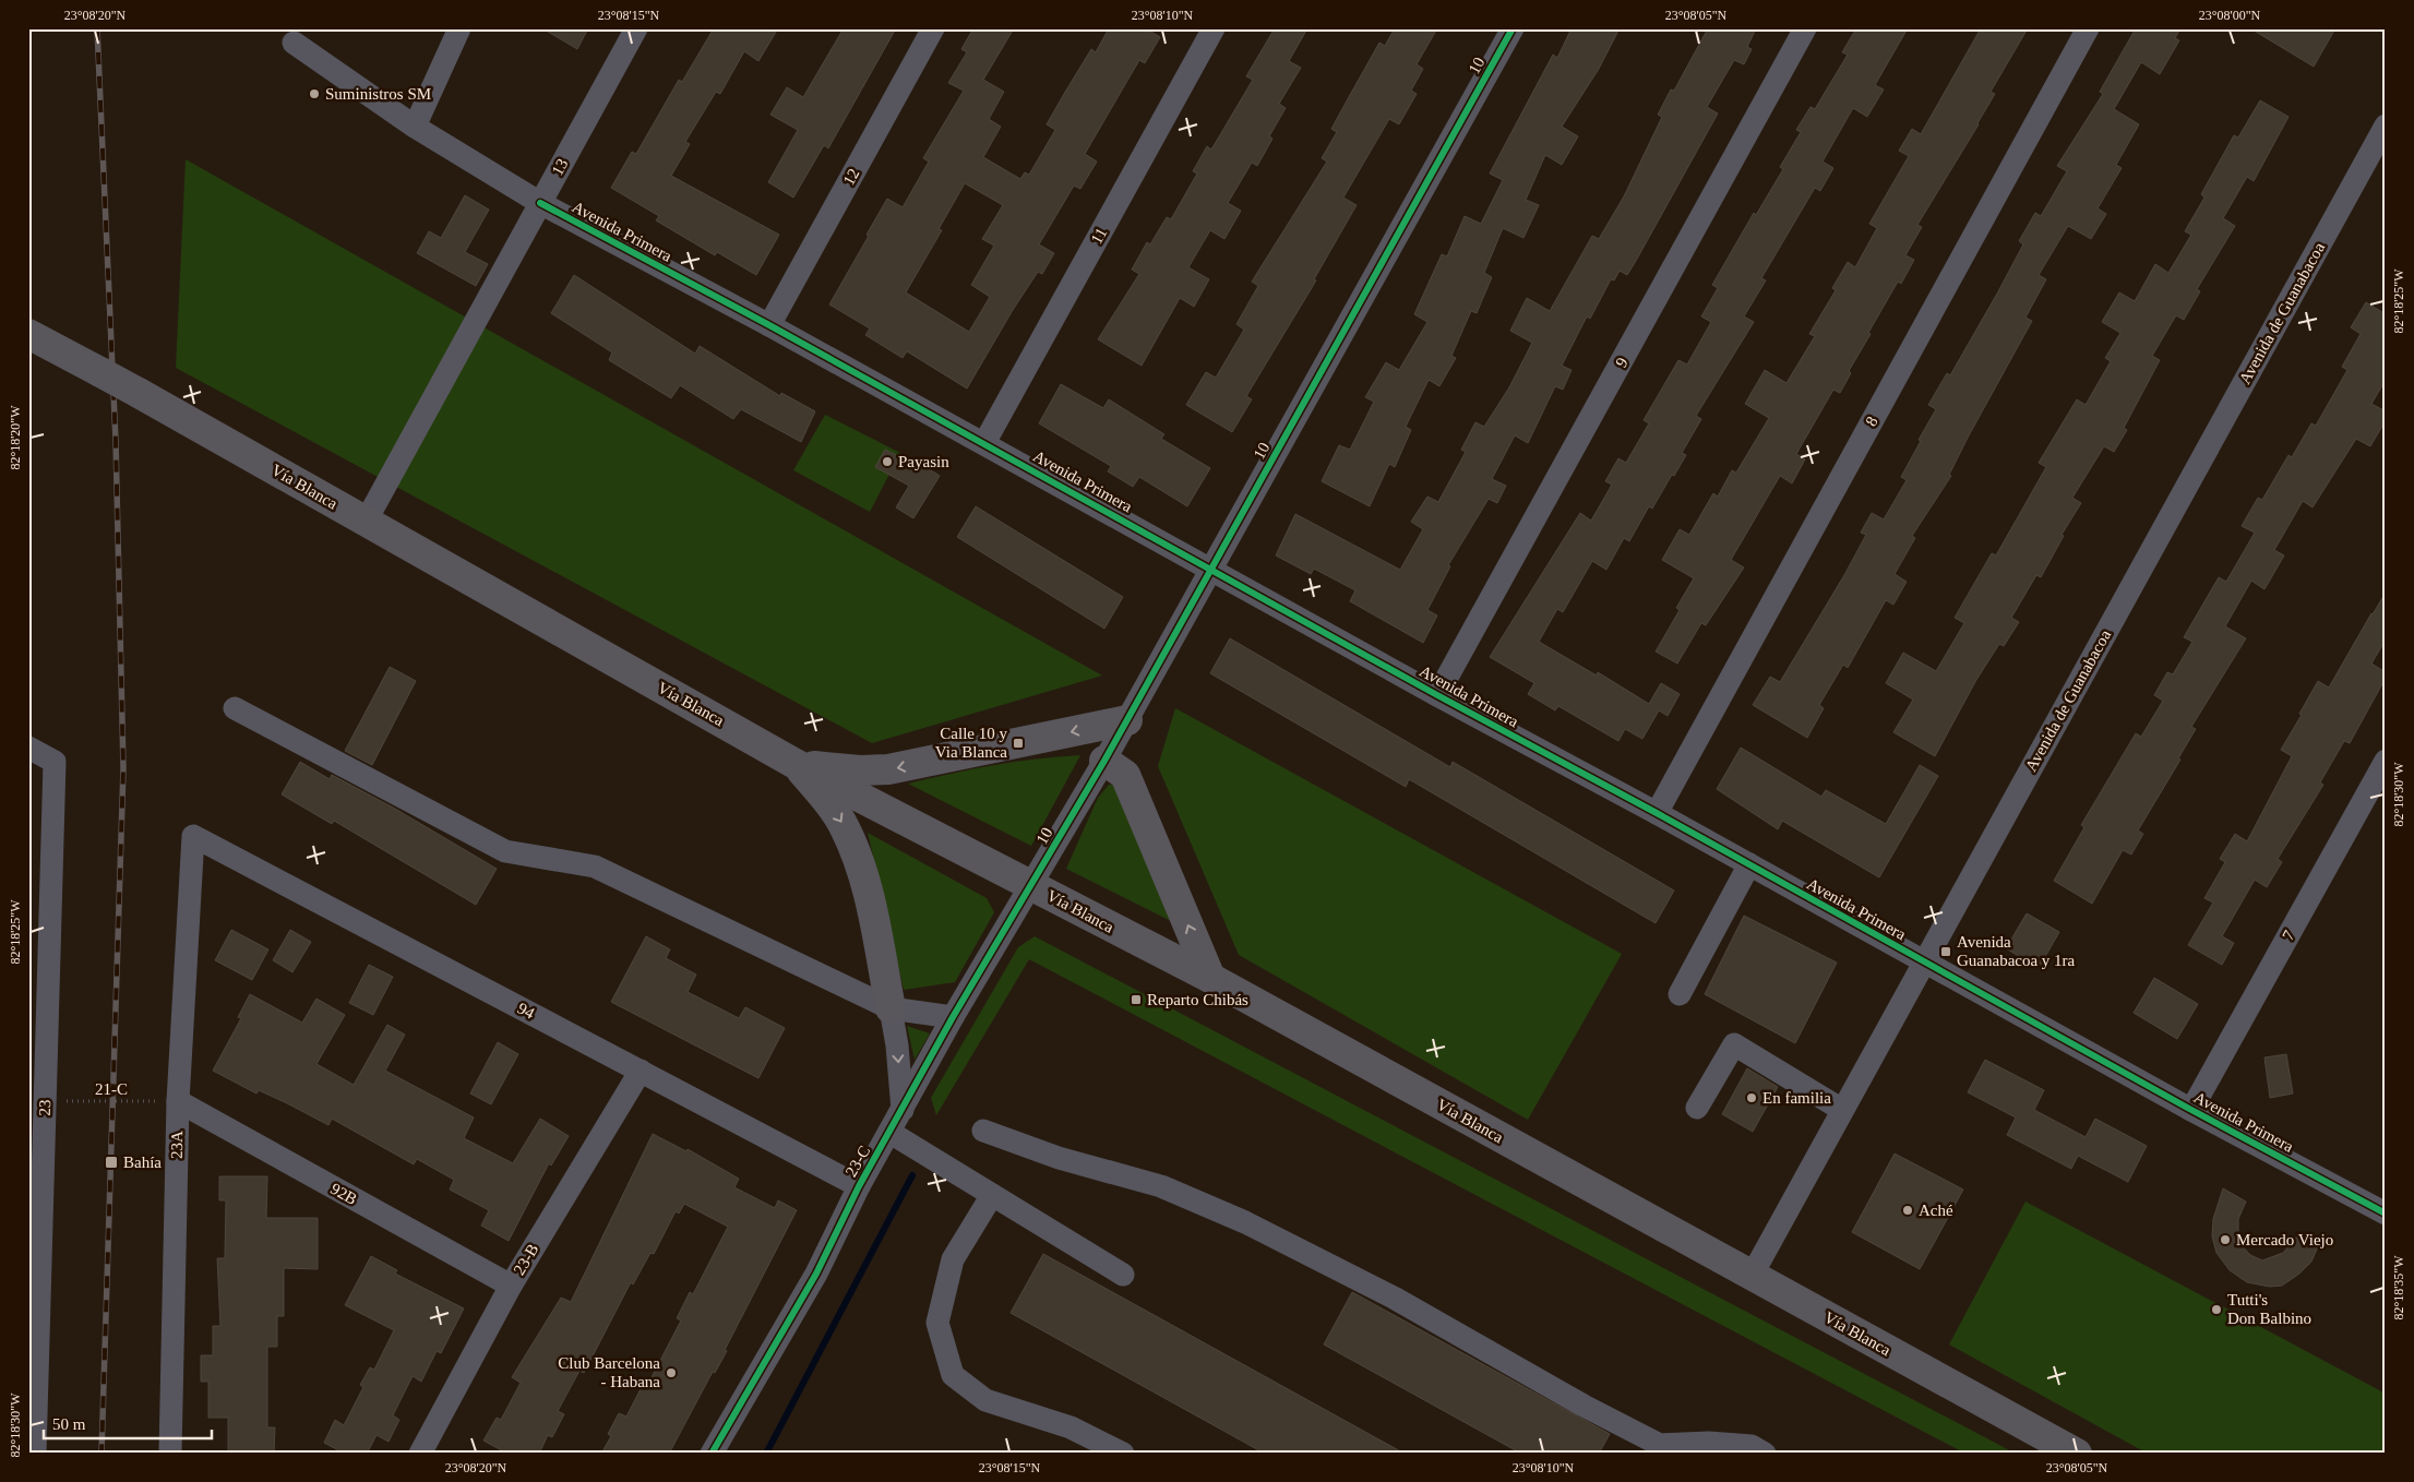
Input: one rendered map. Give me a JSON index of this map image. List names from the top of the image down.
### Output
{
  "streets": {
    "main road": ["Vía Blanca"],
    "street": [
      "10",
      "13",
      "12",
      "Avenida Primera",
      "11",
      "Avenida de Guanabacoa",
      "9",
      "8",
      "7",
      "94",
      "23",
      "23A",
      "23-C",
      "92B",
      "23-B"
    ],
    "path": ["21-C"]
  },
  "crossings": [
    ["10", "Avenida Primera"],
    ["10", "Vía Blanca"],
    ["10", "23-C"],
    ["13", "Avenida Primera"],
    ["13", "Vía Blanca"],
    ["12", "Avenida Primera"],
    ["Avenida Primera", "11"],
    ["Avenida Primera", "Avenida de Guanabacoa"],
    ["Avenida Primera", "9"],
    ["Avenida Primera", "8"],
    ["Avenida Primera", "7"],
    ["Avenida de Guanabacoa", "Vía Blanca"],
    ["Vía Blanca", "23-C"],
    ["94", "23A"],
    ["94", "23-C"],
    ["94", "23-B"],
    ["21-C", "23"],
    ["21-C", "23A"],
    ["21-C", "92B"],
    ["23A", "92B"],
    ["92B", "23-B"]
  ],
  "places": {
    "other": [
      "Suministros SM",
      "Payasin",
      "En familia",
      "Aché",
      "Mercado Viejo",
      "Tutti's Don Balbino",
      "Club Barcelona - Habana"
    ],
    "transit": [
      "Calle 10 y Via Blanca",
      "Avenida Guanabacoa y 1ra",
      "Reparto Chibás",
      "Bahía"
    ]
  },
  "scale_bar": "50 m",
  "coordinates": [
    "23°08'20\"N",
    "23°08'15\"N",
    "23°08'10\"N",
    "23°08'05\"N",
    "23°08'00\"N",
    "82°18'25\"W",
    "82°18'20\"W",
    "82°18'30\"W",
    "82°18'35\"W"
  ]
}
